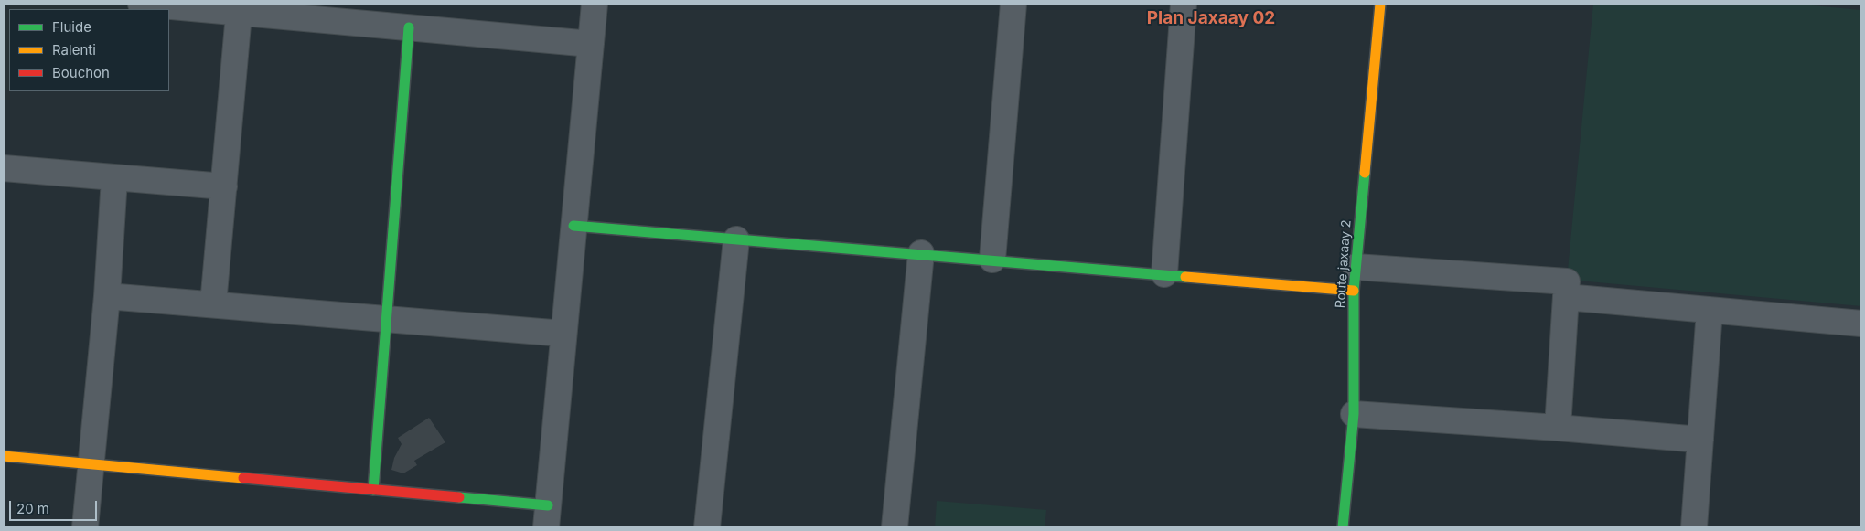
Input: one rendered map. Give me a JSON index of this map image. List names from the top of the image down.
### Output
{
  "streets": {
    "street": ["Route jaxaay 2"]
  },
  "districts": ["Plan Jaxaay 02"],
  "legend": ["Fluide", "Ralenti", "Bouchon"],
  "scale_bar": "20 m"
}
